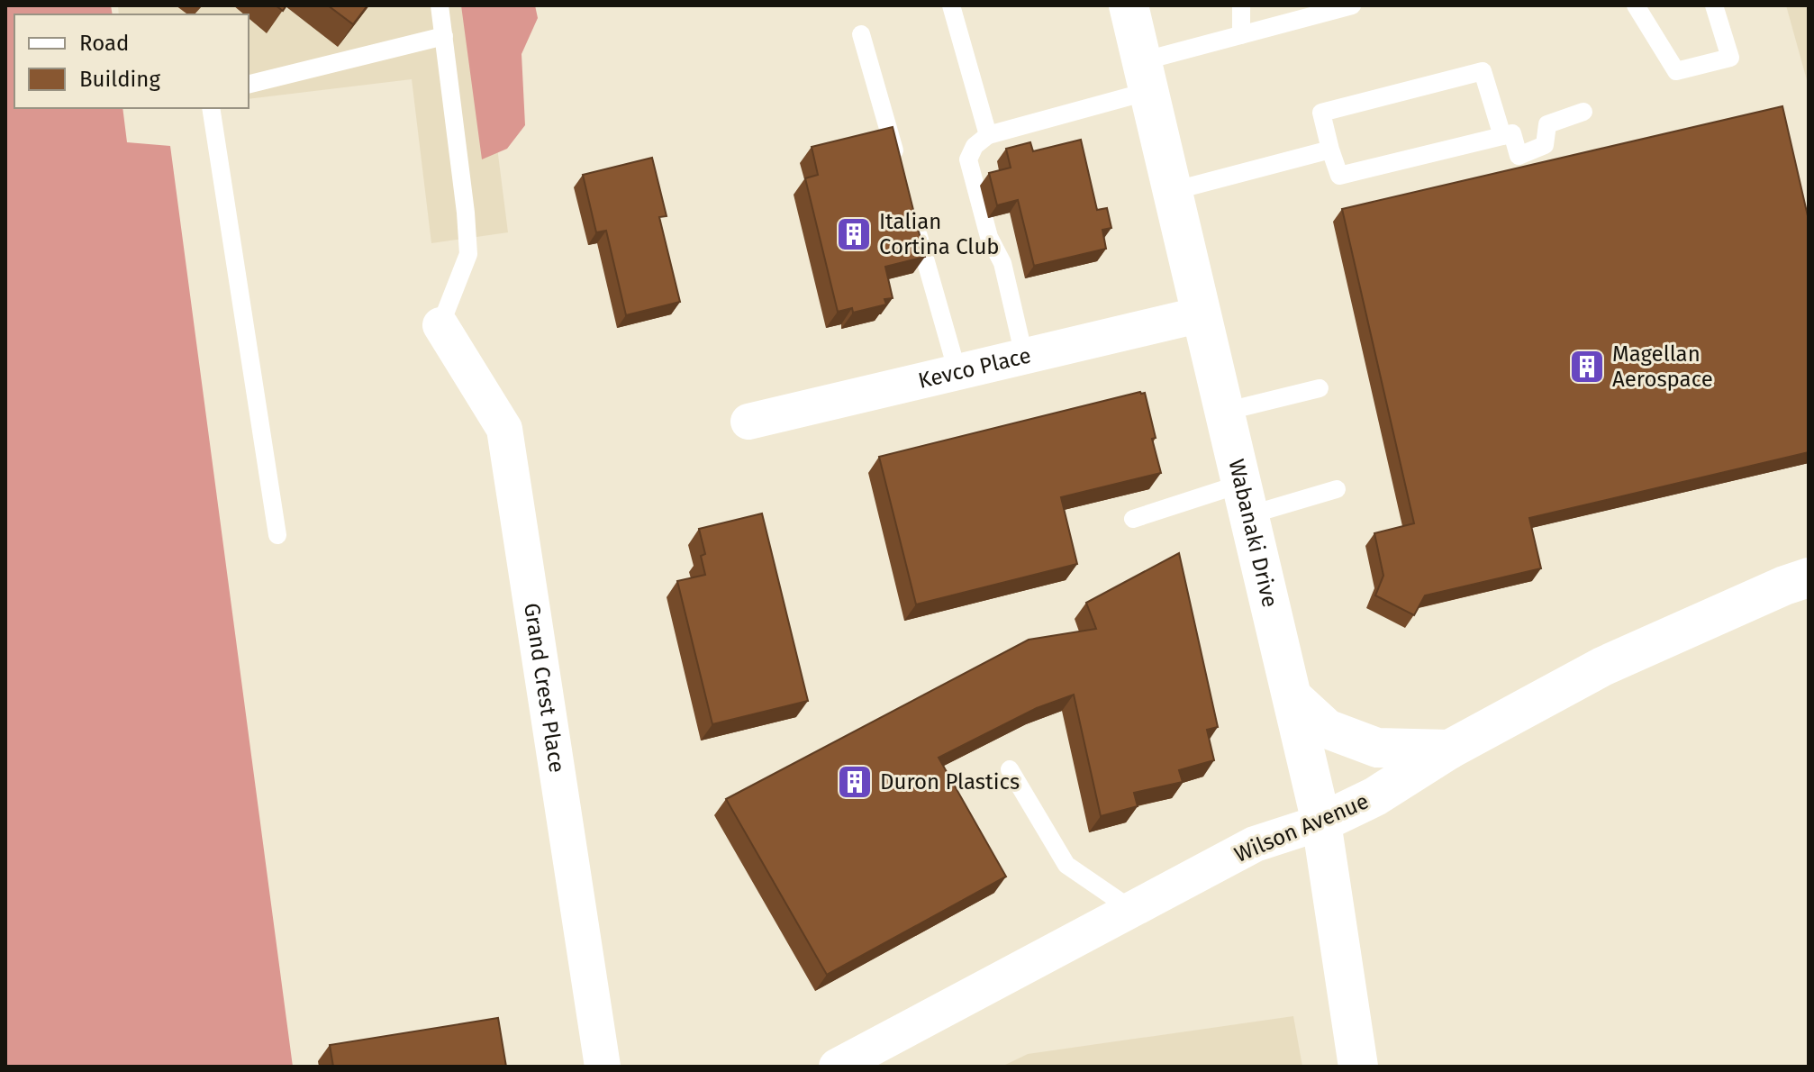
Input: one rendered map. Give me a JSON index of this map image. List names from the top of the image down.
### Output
{
  "streets": {
    "street": [
      "Kevco Place",
      "Wabanaki Drive",
      "Grand Crest Place",
      "Wilson Avenue"
    ]
  },
  "crossings": [
    ["Kevco Place", "Wabanaki Drive"],
    ["Wabanaki Drive", "Wilson Avenue"]
  ],
  "places": {
    "building": ["Italian Cortina Club", "Magellan Aerospace", "Duron Plastics"]
  },
  "legend": ["Road", "Building"]
}
